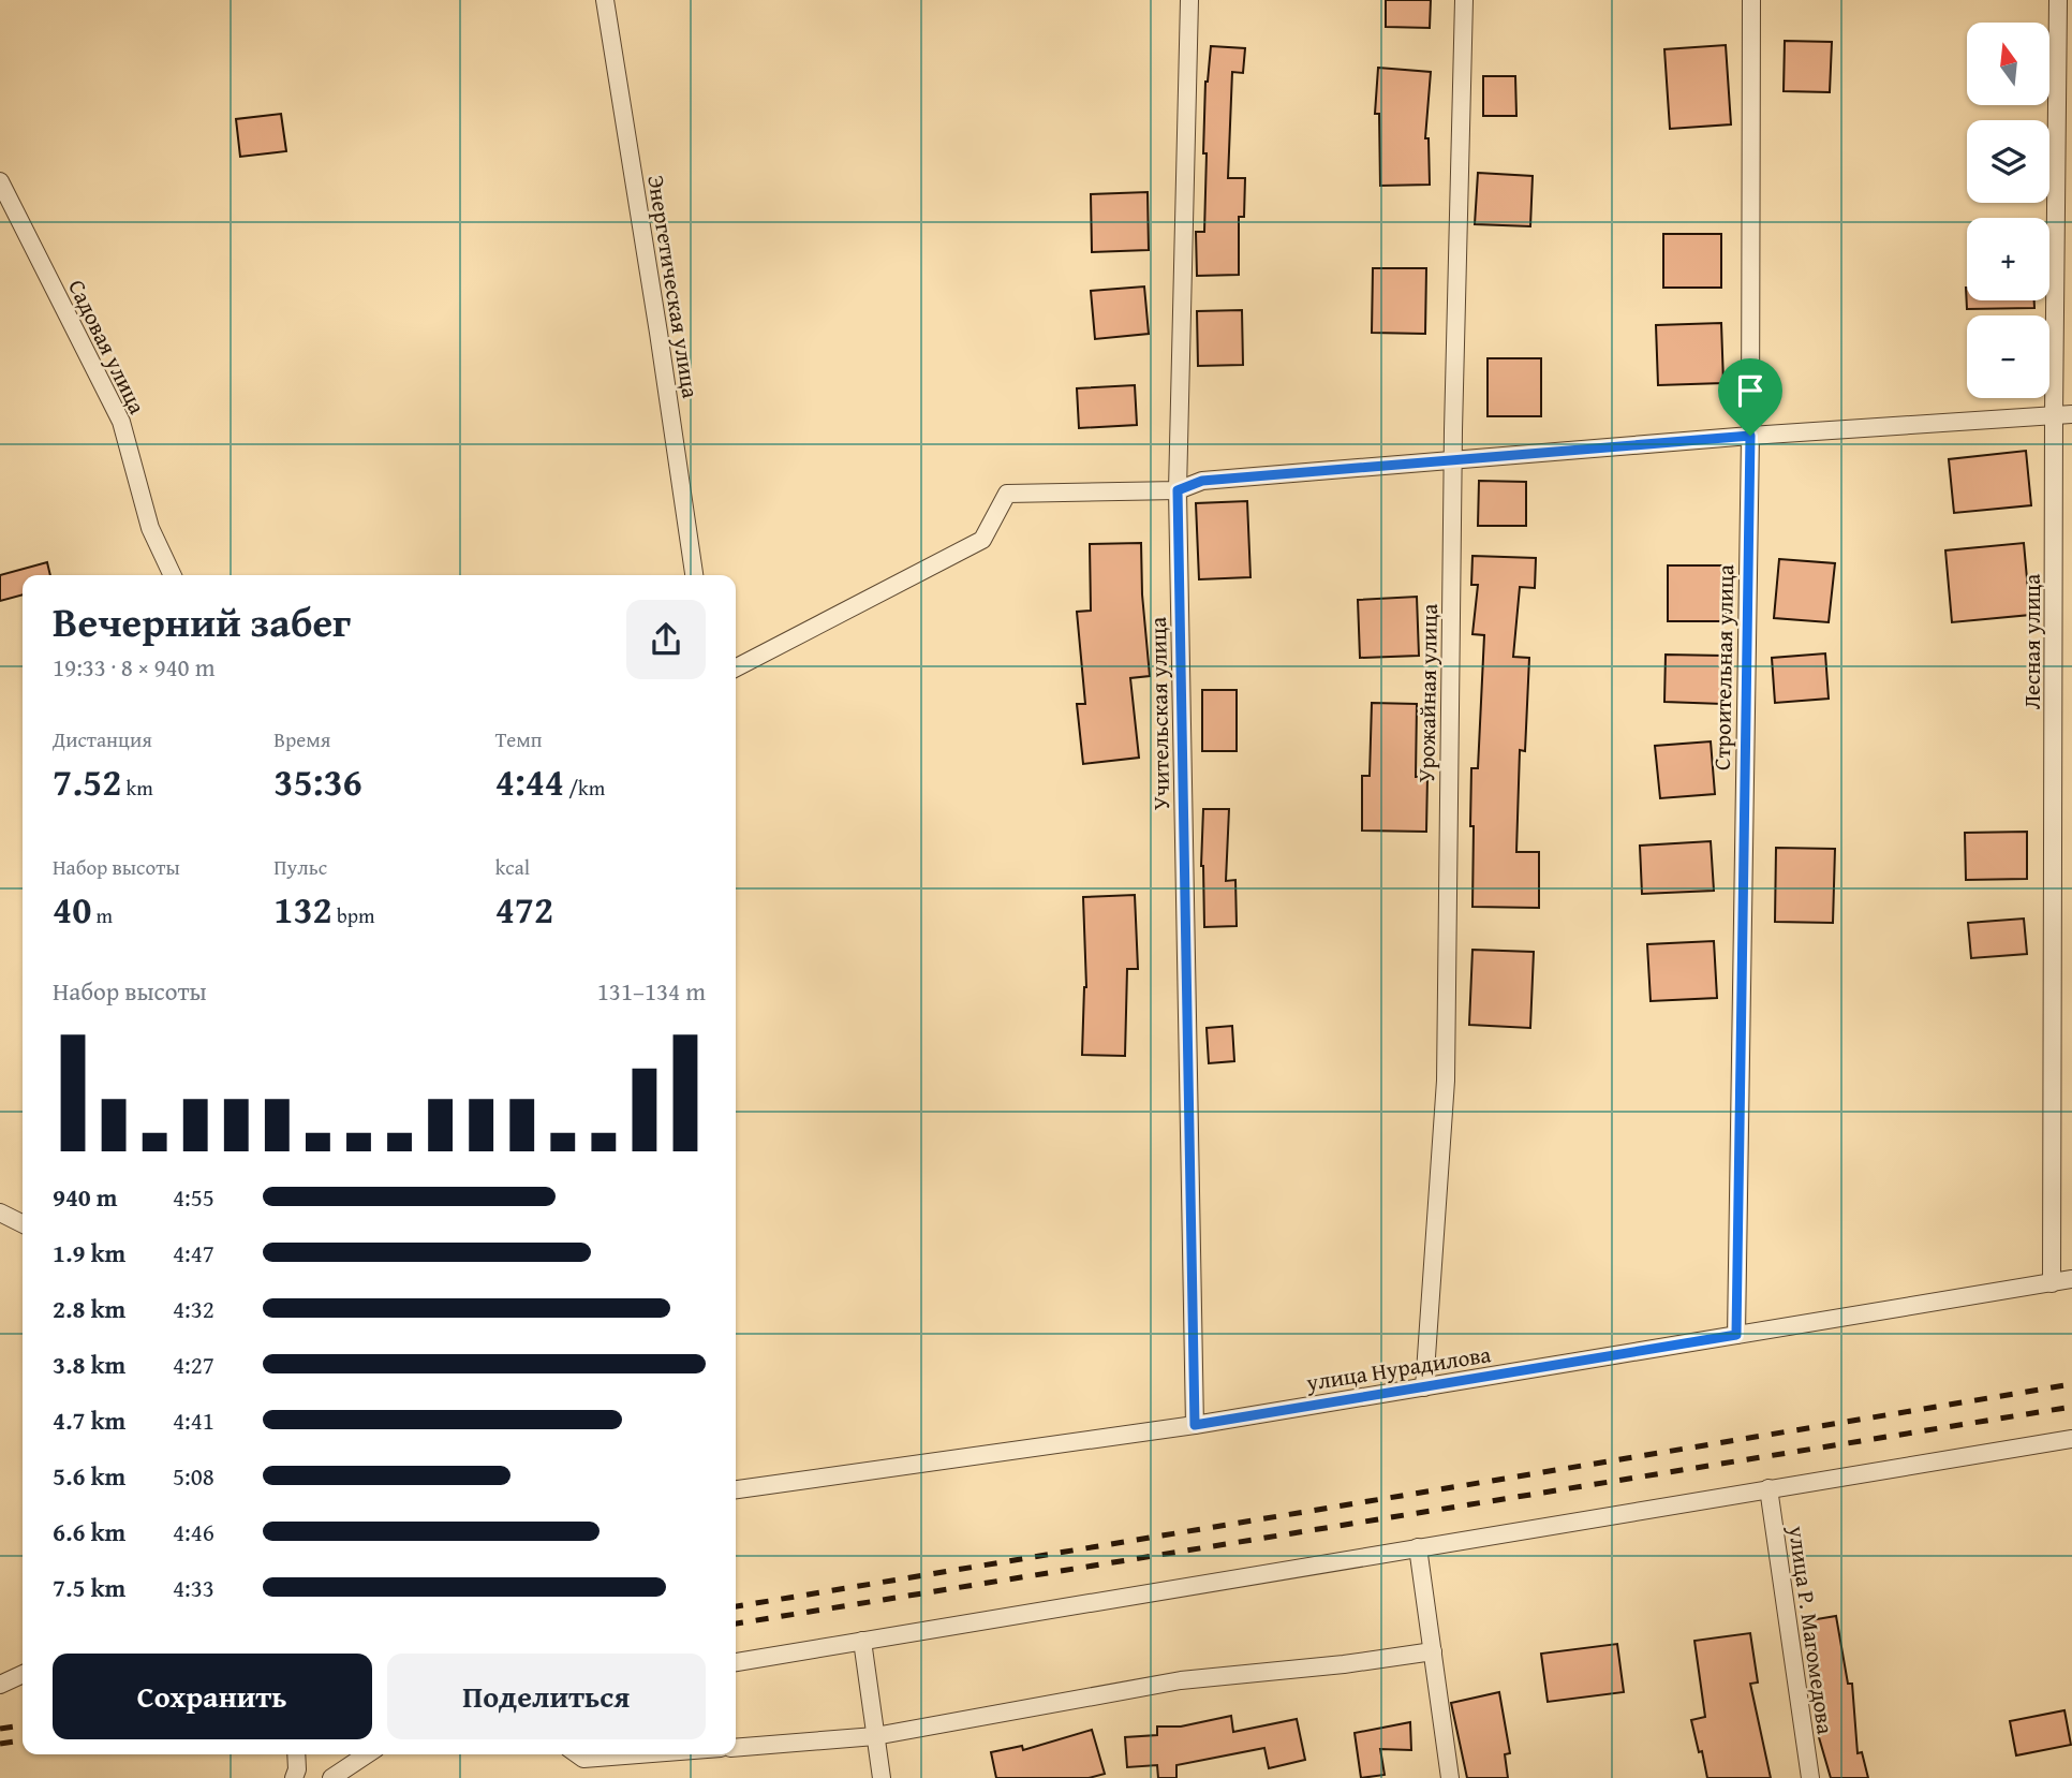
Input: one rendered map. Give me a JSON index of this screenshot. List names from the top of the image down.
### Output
{
  "streets": {
    "street": [
      "Энергетическая улица",
      "Садовая улица",
      "Лесная улица",
      "Строительная улица",
      "Урожайная улица",
      "Учительская улица",
      "улица Нурадилова",
      "улица Р. Магомедова"
    ]
  },
  "crossings": [
    ["Лесная улица", "улица Нурадилова"],
    ["Строительная улица", "улица Нурадилова"],
    ["Урожайная улица", "улица Нурадилова"],
    ["Учительская улица", "улица Нурадилова"]
  ],
  "north": "top",
  "page": {
    "map_buttons": ["+", "−"],
    "heading": ["Вечерний забег", "19:33 · 8 × 940 m"],
    "stats": [
      ["Дистанция", "7.52 km"],
      ["Время", "35:36"],
      ["Темп", "4:44 /km"],
      ["Набор высоты", "40 m"],
      ["Пульс", "132 bpm"],
      ["kcal", "472"]
    ],
    "chart": ["Набор высоты", "131–134 m"],
    "list": [
      {
        "name": "940 m",
        "note": "4:55"
      },
      {
        "name": "1.9 km",
        "note": "4:47"
      },
      {
        "name": "2.8 km",
        "note": "4:32"
      },
      {
        "name": "3.8 km",
        "note": "4:27"
      },
      {
        "name": "4.7 km",
        "note": "4:41"
      },
      {
        "name": "5.6 km",
        "note": "5:08"
      },
      {
        "name": "6.6 km",
        "note": "4:46"
      },
      {
        "name": "7.5 km",
        "note": "4:33"
      }
    ],
    "buttons": ["Сохранить", "Поделиться"]
  }
}
